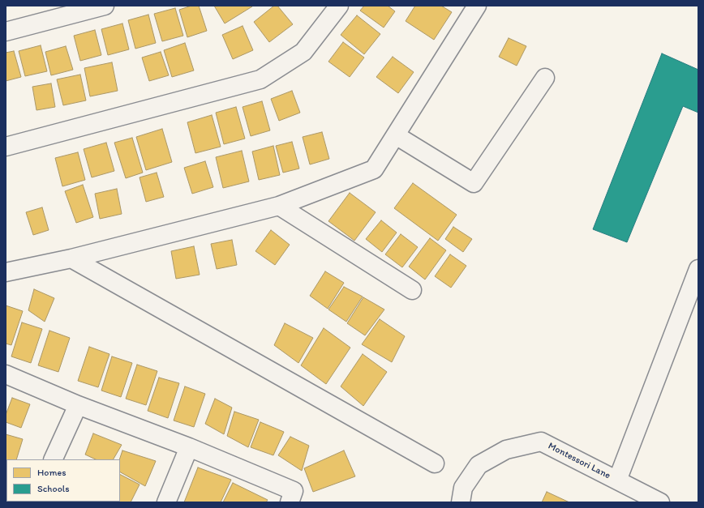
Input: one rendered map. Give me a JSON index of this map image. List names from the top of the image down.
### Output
{
  "streets": {
    "street": ["Montessori Lane"]
  },
  "legend": ["Homes", "Schools"]
}
